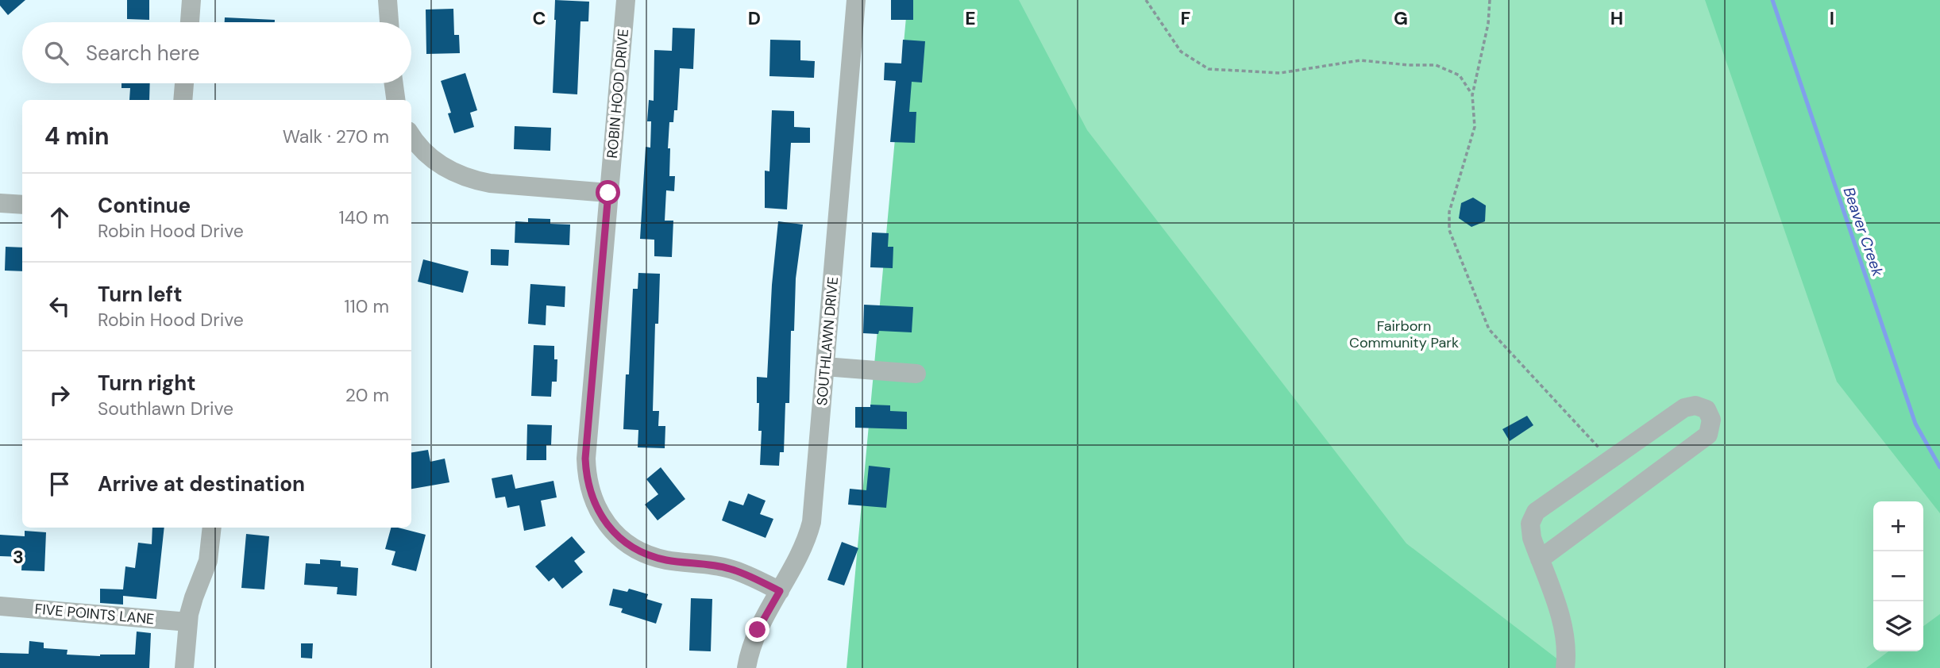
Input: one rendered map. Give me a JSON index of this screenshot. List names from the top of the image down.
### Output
{
  "streets": {
    "street": ["ROBIN HOOD DRIVE", "SOUTHLAWN DRIVE", "FIVE POINTS LANE"]
  },
  "crossings": [
    ["ROBIN HOOD DRIVE", "SOUTHLAWN DRIVE"]
  ],
  "water": ["Beaver Creek"],
  "parks": ["Fairborn Community Park"],
  "page": {
    "search": "Search here",
    "heading": ["4 min", "Walk · 270 m"],
    "list": [
      ["Continue", "Robin Hood Drive", "140 m"],
      ["Turn left", "Robin Hood Drive", "110 m"],
      ["Turn right", "Southlawn Drive", "20 m"],
      "Arrive at destination"
    ],
    "map_buttons": ["+", "−"]
  },
  "grid": {
    "columns": [
      "C",
      "D",
      "E",
      "F",
      "G",
      "H",
      "I"
    ],
    "rows": ["3"]
  }
}
